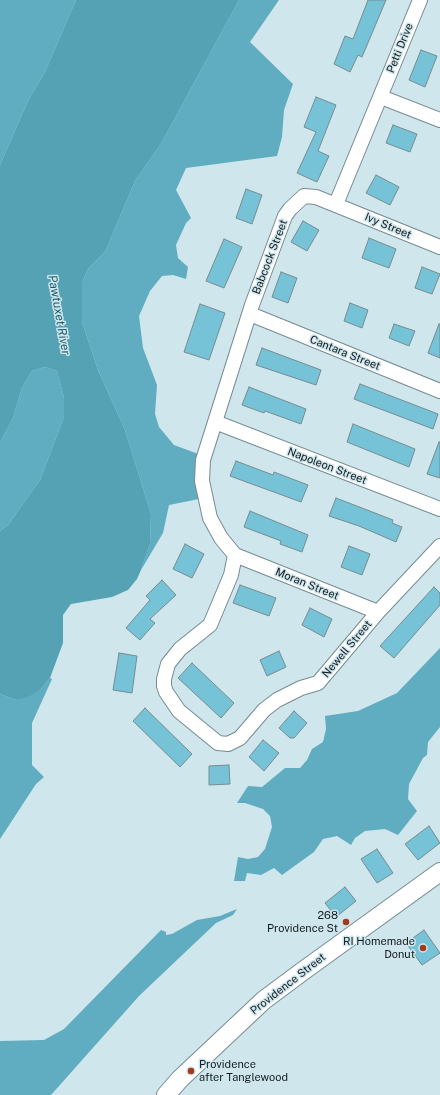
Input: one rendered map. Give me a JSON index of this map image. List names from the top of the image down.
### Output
{
  "streets": {
    "main road": ["Providence Street"],
    "street": [
      "Petti Drive",
      "Ivy Street",
      "Babcock Street",
      "Cantara Street",
      "Napoleon Street",
      "Moran Street",
      "Newell Street"
    ]
  },
  "crossings": [
    ["Ivy Street", "Babcock Street"],
    ["Babcock Street", "Cantara Street"],
    ["Babcock Street", "Napoleon Street"],
    ["Moran Street", "Newell Street"]
  ],
  "water": ["Pawtuxet River"],
  "places": ["268 Providence St", "RI Homemade Donut", "Providence after Tanglewood"]
}
